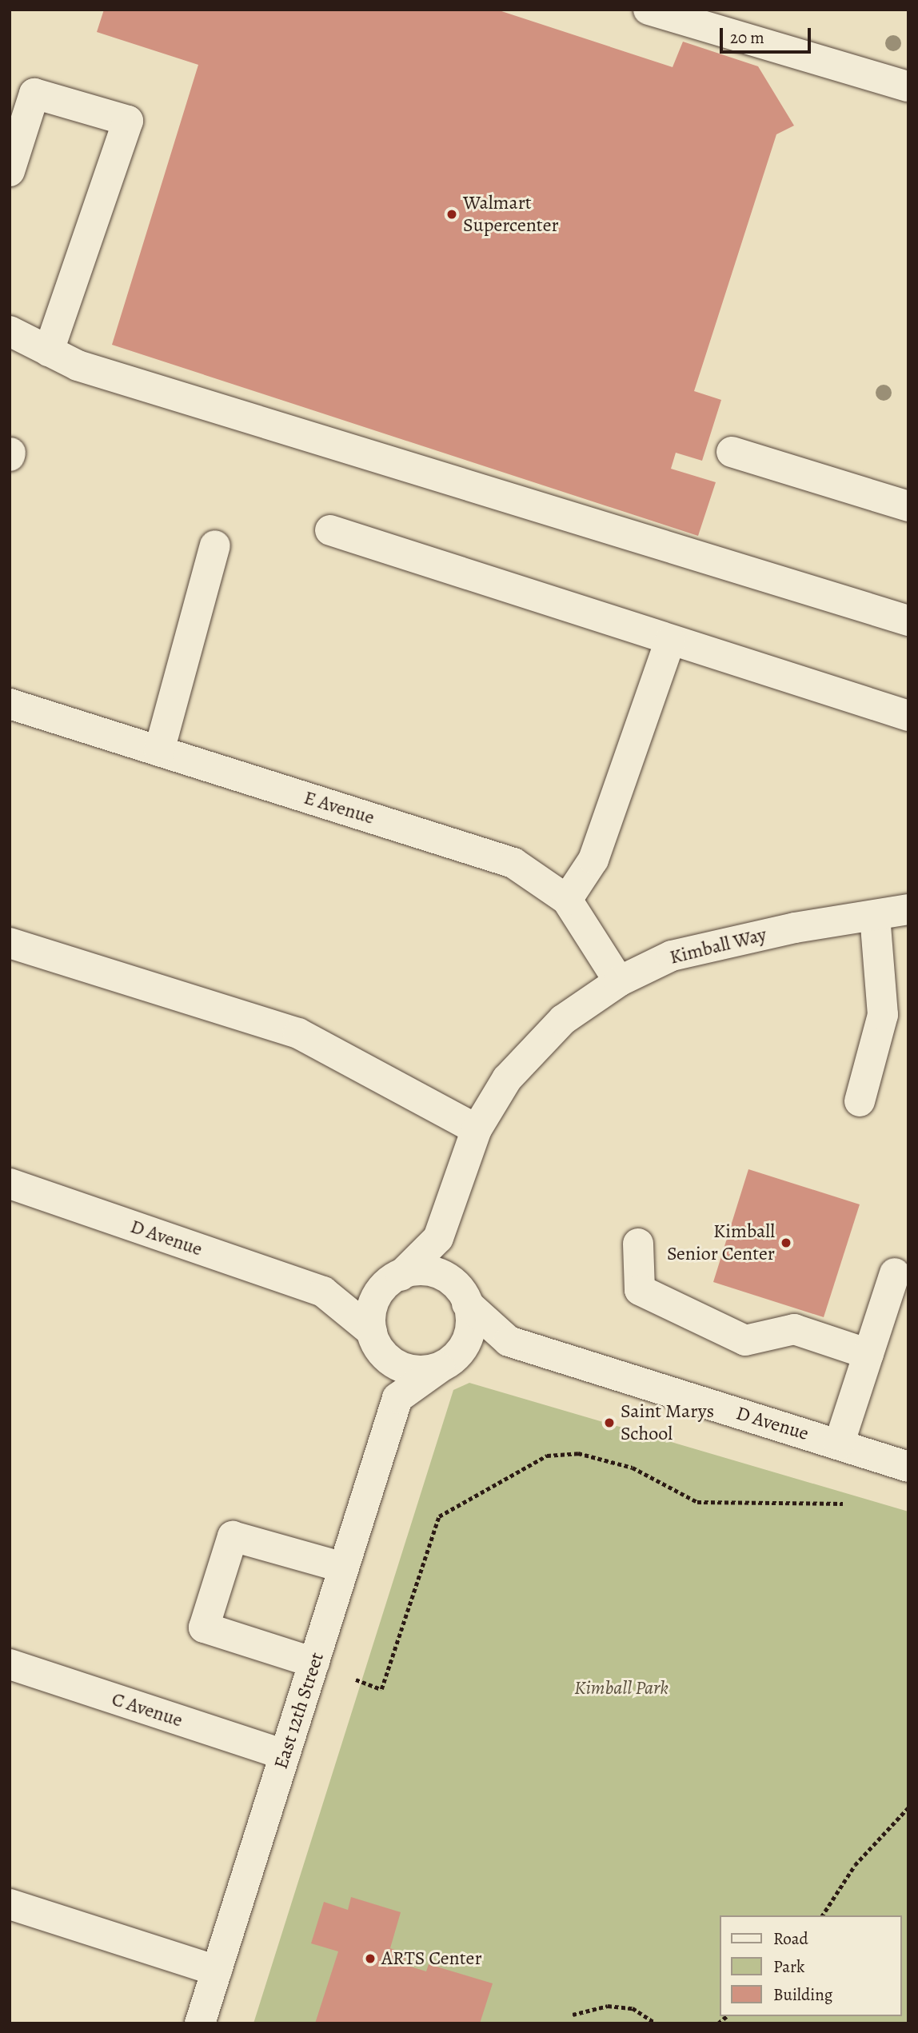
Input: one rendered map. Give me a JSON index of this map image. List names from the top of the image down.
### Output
{
  "streets": {
    "street": [
      "E Avenue",
      "Kimball Way",
      "D Avenue",
      "C Avenue",
      "East 12th Street"
    ]
  },
  "crossings": [
    ["E Avenue", "Kimball Way"],
    ["Kimball Way", "D Avenue"],
    ["C Avenue", "East 12th Street"]
  ],
  "parks": ["Kimball Park"],
  "places": [
    "Walmart Supercenter",
    "Kimball Senior Center",
    "Saint Marys School",
    "ARTS Center"
  ],
  "legend": ["Road", "Park", "Building"],
  "scale_bar": "20 m"
}
